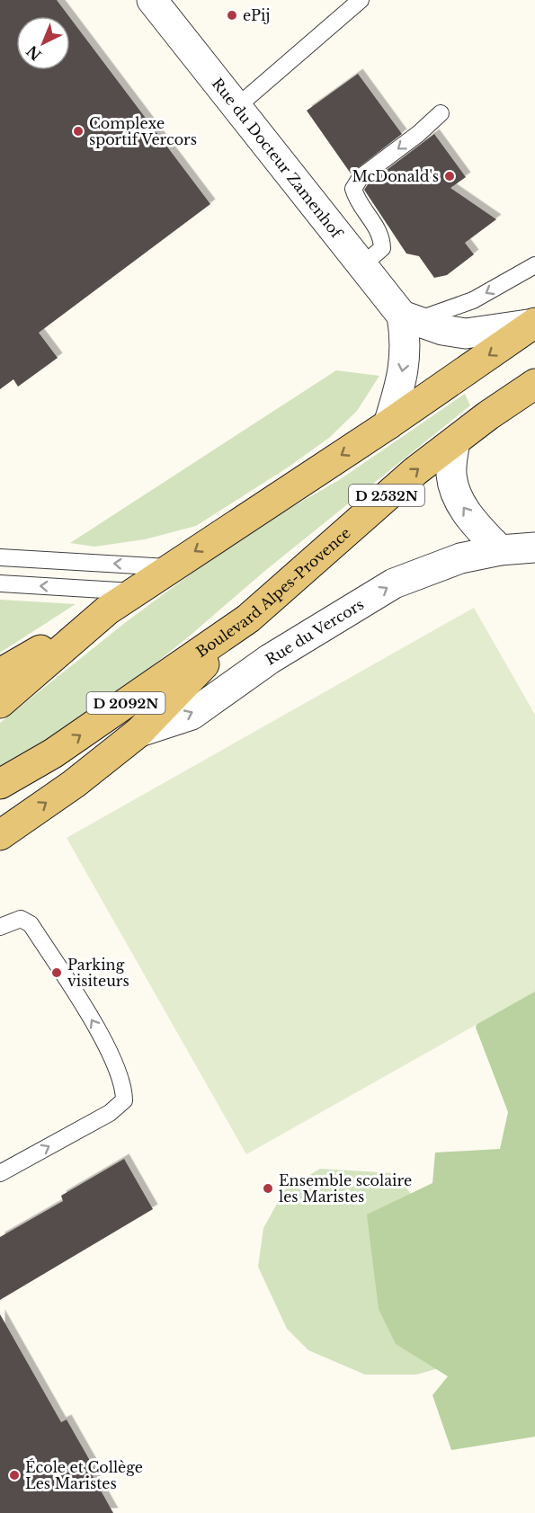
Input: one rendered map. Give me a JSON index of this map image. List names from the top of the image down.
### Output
{
  "streets": {
    "main road": ["D 2532N", "Boulevard Alpes-Provence", "D 2092N"],
    "street": ["Rue du Docteur Zamenhof", "Rue du Vercors"]
  },
  "crossings": [
    ["D 2532N", "Boulevard Alpes-Provence"],
    ["D 2532N", "Rue du Vercors"]
  ],
  "one_way": ["Rue du Vercors"],
  "places": [
    "ePij",
    "Complexe sportif Vercors",
    "McDonald's",
    "Parking visiteurs",
    "Ensemble scolaire les Maristes",
    "École et Collège Les Maristes"
  ],
  "north": "bottom left"
}
